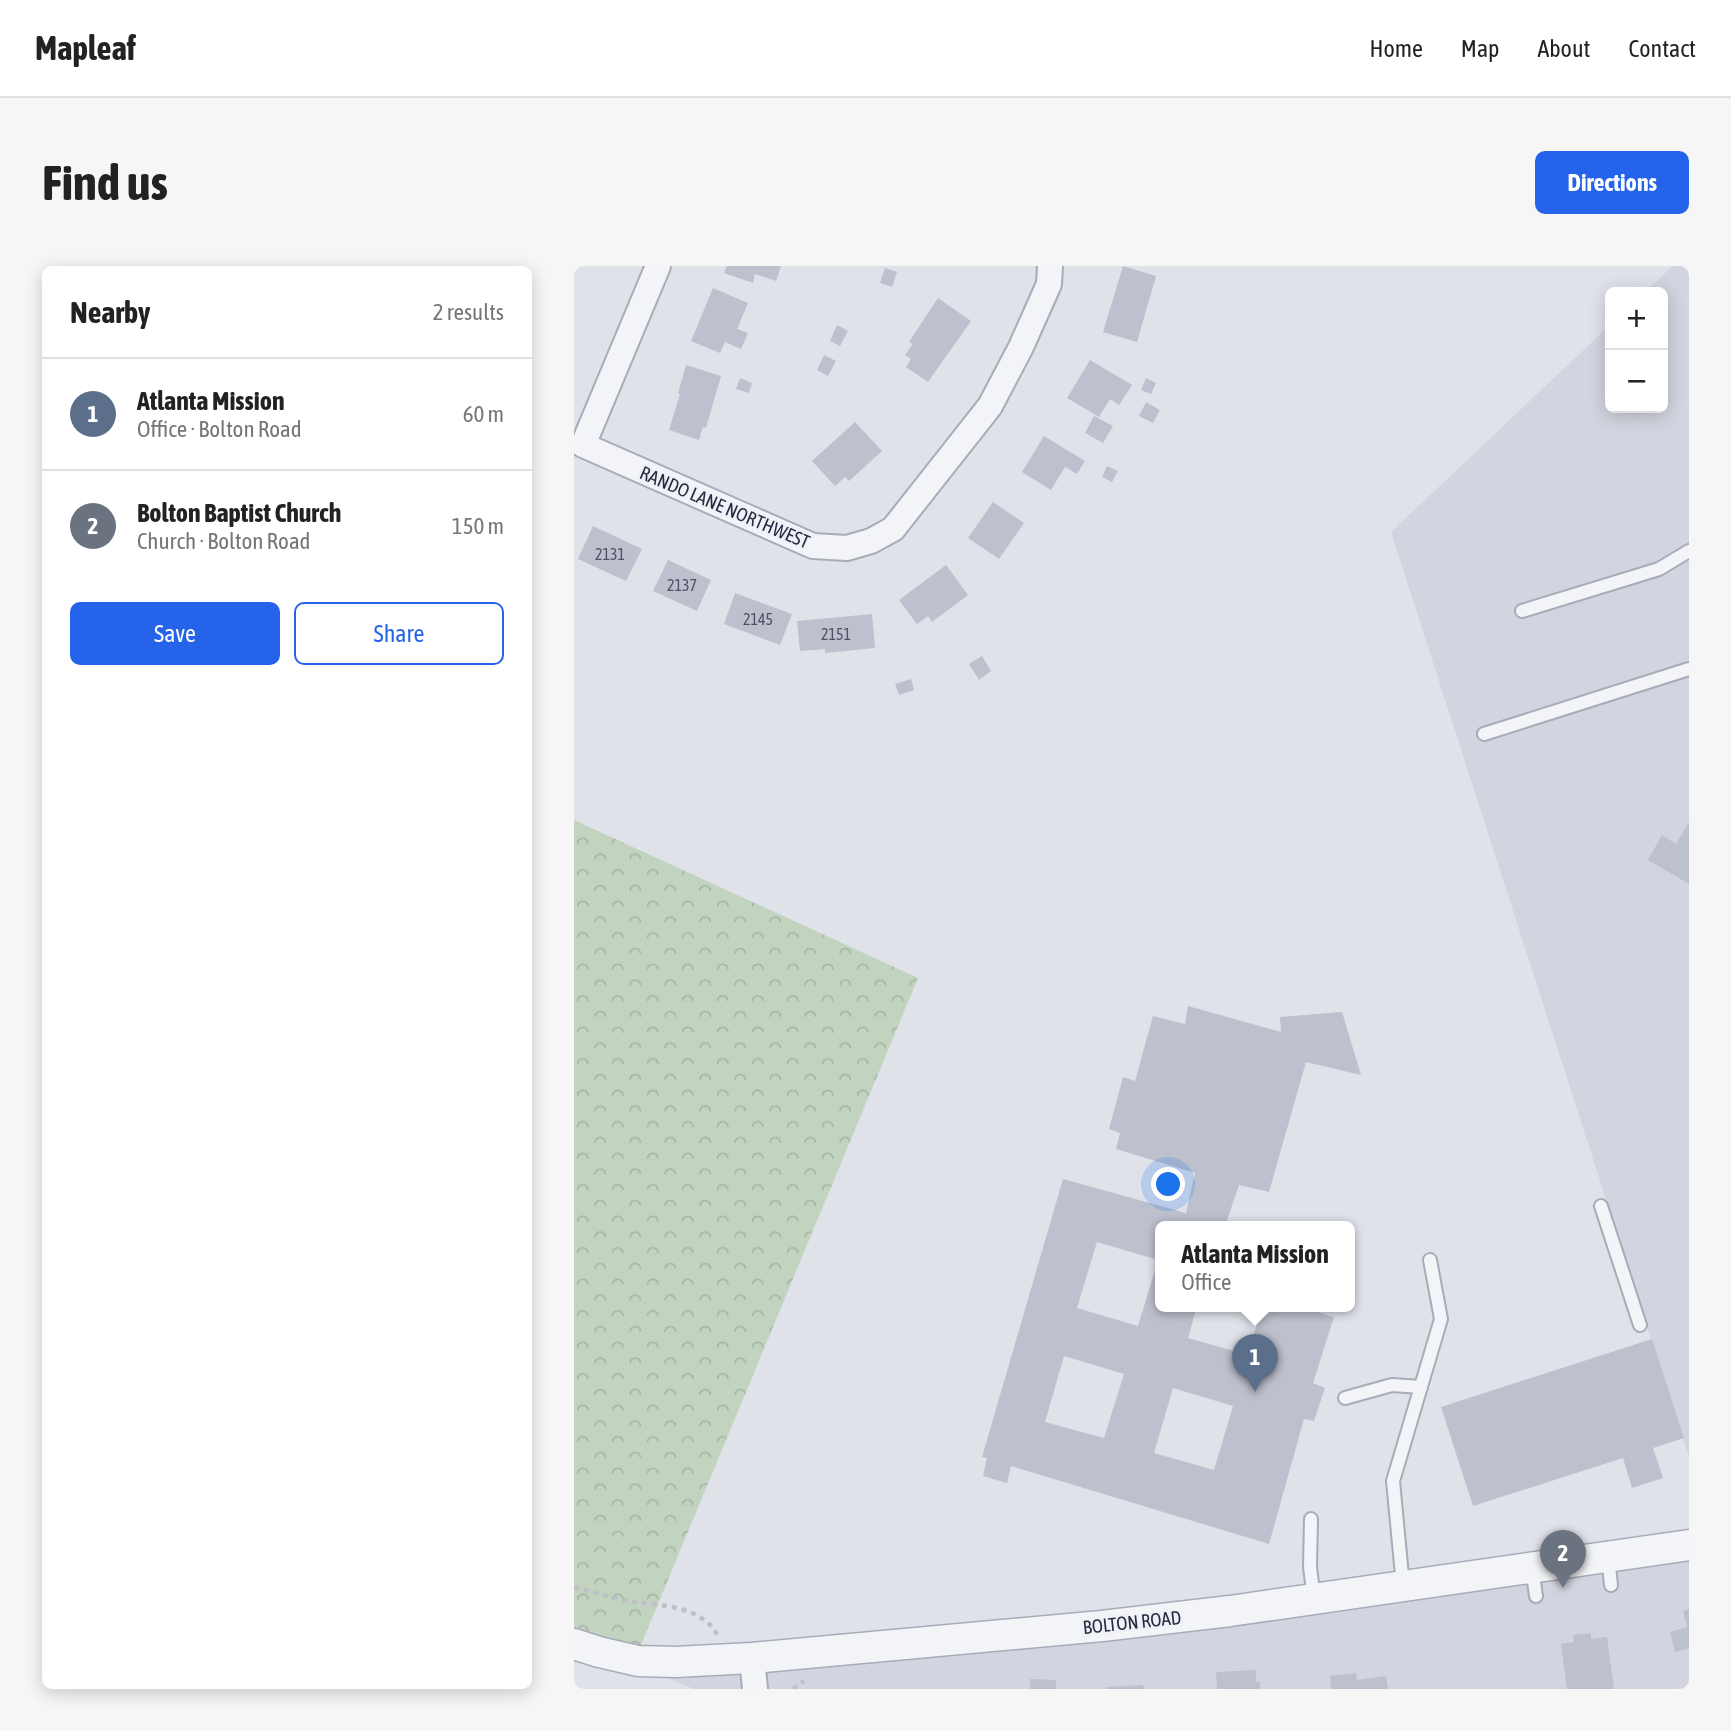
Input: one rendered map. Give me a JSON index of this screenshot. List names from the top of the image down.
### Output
{
  "streets": {
    "street": ["RANDO LANE NORTHWEST", "BOLTON ROAD"]
  },
  "house_numbers": [
    "2131",
    "2137",
    "2145",
    "2151"
  ],
  "page": {
    "header": "Mapleaf",
    "nav": [
      "Home",
      "Map",
      "About",
      "Contact"
    ],
    "buttons": [
      "Directions",
      ["Save", "Share"]
    ],
    "title": "Find us",
    "heading": ["Nearby", "2 results"],
    "map_buttons": ["+", "−"],
    "list": [
      {
        "mark": "1",
        "name": "Atlanta Mission",
        "note": "Office · Bolton Road",
        "value": "60 m"
      },
      {
        "mark": "2",
        "name": "Bolton Baptist Church",
        "note": "Church · Bolton Road",
        "value": "150 m"
      }
    ],
    "popup": ["Atlanta Mission", "Office"],
    "pins": ["1", "2"]
  }
}
